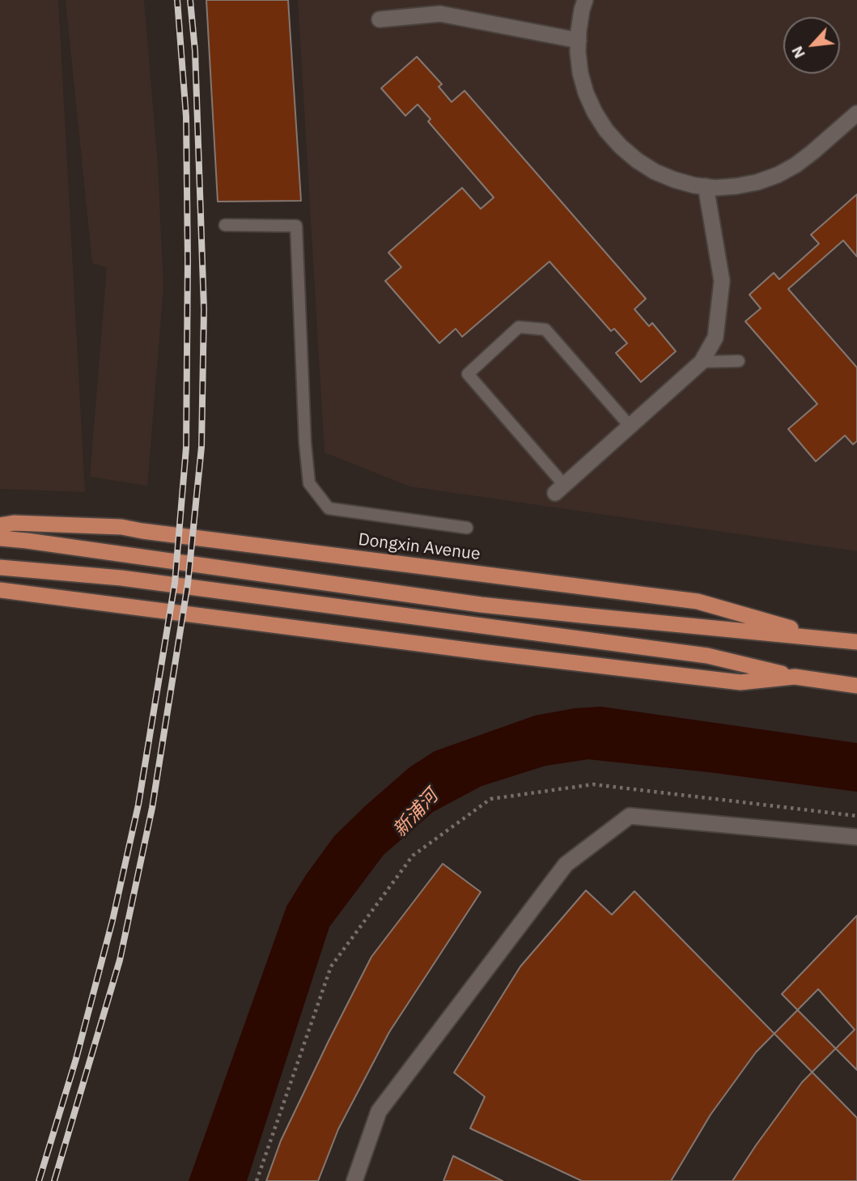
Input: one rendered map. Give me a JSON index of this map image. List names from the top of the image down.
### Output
{
  "streets": {
    "main road": ["Dongxin Avenue"]
  },
  "water": ["新浦河"],
  "north": "bottom left"
}
